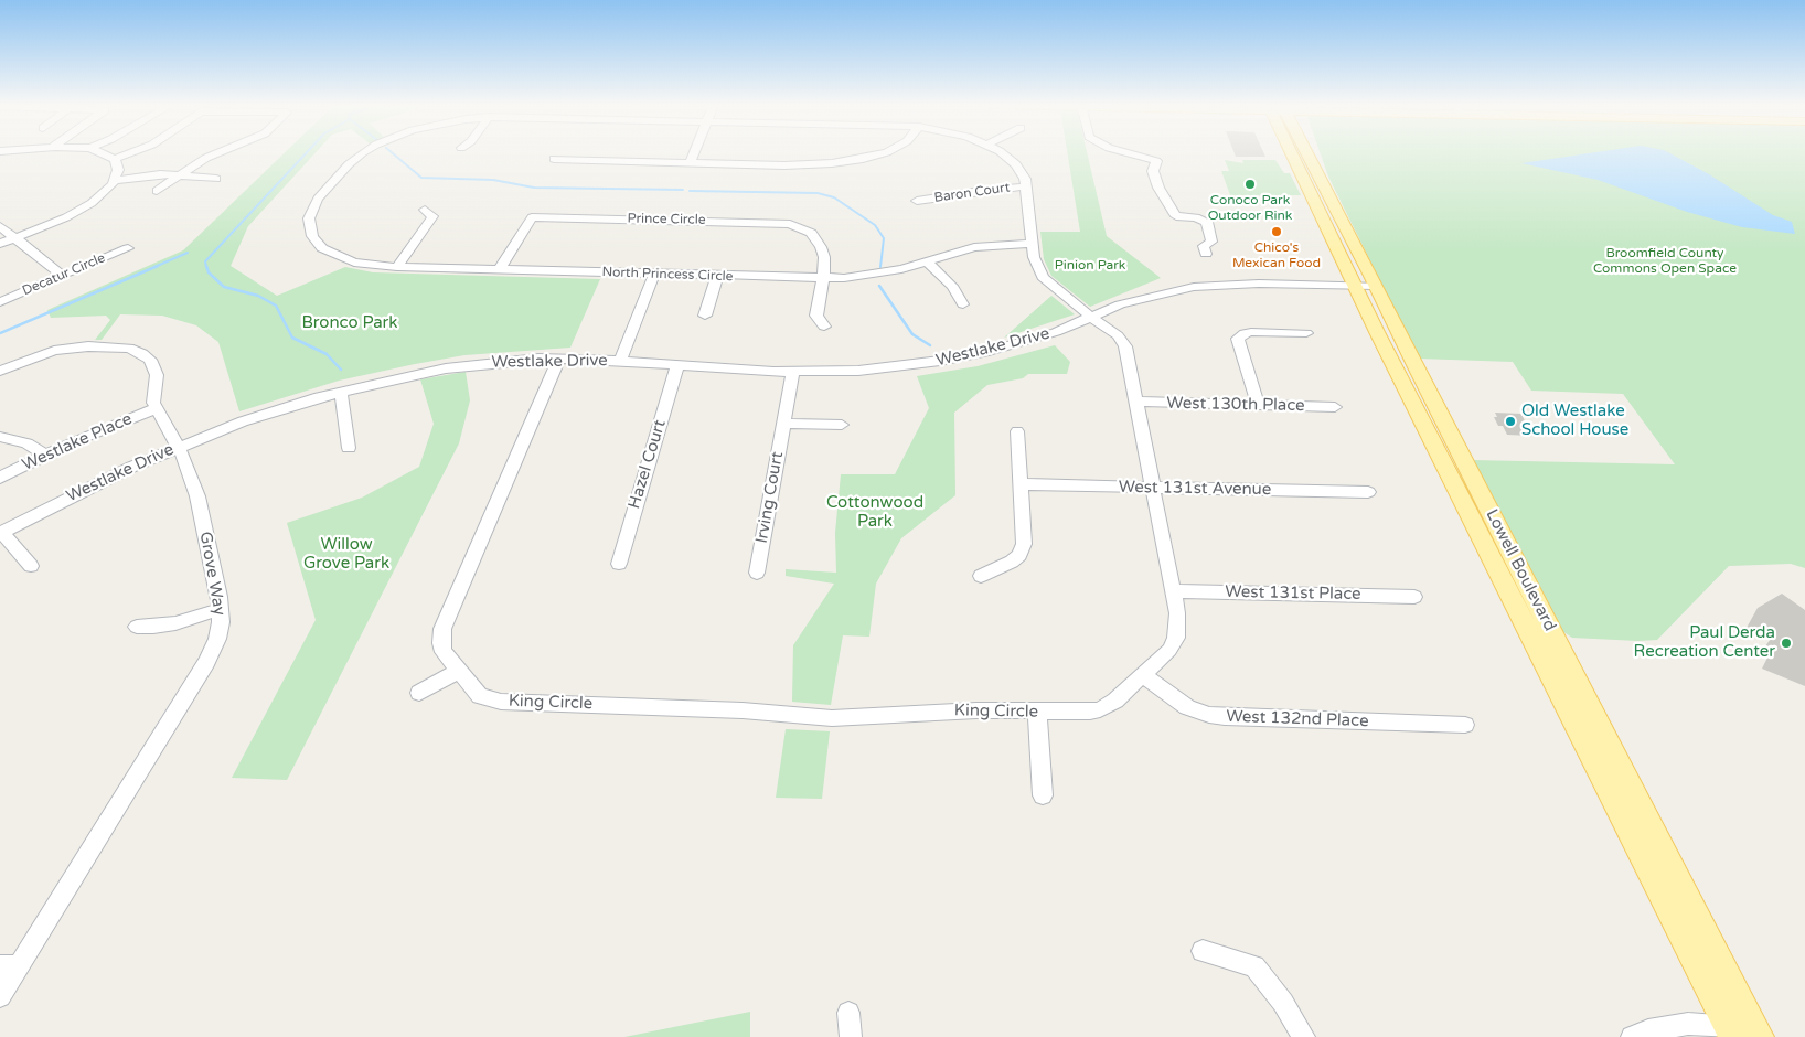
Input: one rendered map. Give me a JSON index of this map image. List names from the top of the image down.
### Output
{
  "streets": {
    "main road": ["Lowell Boulevard"],
    "street": [
      "Baron Court",
      "Prince Circle",
      "Decatur Circle",
      "North Princess Circle",
      "Westlake Drive",
      "West 130th Place",
      "Westlake Place",
      "Hazel Court",
      "West 131st Avenue",
      "Irving Court",
      "Grove Way",
      "West 131st Place",
      "King Circle",
      "West 132nd Place"
    ]
  },
  "crossings": [
    ["Baron Court", "King Circle"],
    ["Prince Circle", "North Princess Circle"],
    ["North Princess Circle", "King Circle"],
    ["Westlake Drive", "Hazel Court"],
    ["Westlake Drive", "Irving Court"],
    ["Westlake Drive", "Lowell Boulevard"],
    ["Westlake Drive", "Grove Way"],
    ["Westlake Drive", "King Circle"],
    ["West 130th Place", "King Circle"],
    ["Westlake Place", "Grove Way"],
    ["West 131st Avenue", "King Circle"],
    ["West 131st Place", "King Circle"],
    ["King Circle", "West 132nd Place"]
  ],
  "parks": [
    "Broomfield County Commons Open Space",
    "Pinion Park",
    "Bronco Park",
    "Cottonwood Park",
    "Willow Grove Park"
  ],
  "places": [
    "Conoco Park Outdoor Rink",
    "Chico's Mexican Food",
    "Old Westlake School House",
    "Paul Derda Recreation Center"
  ]
}
